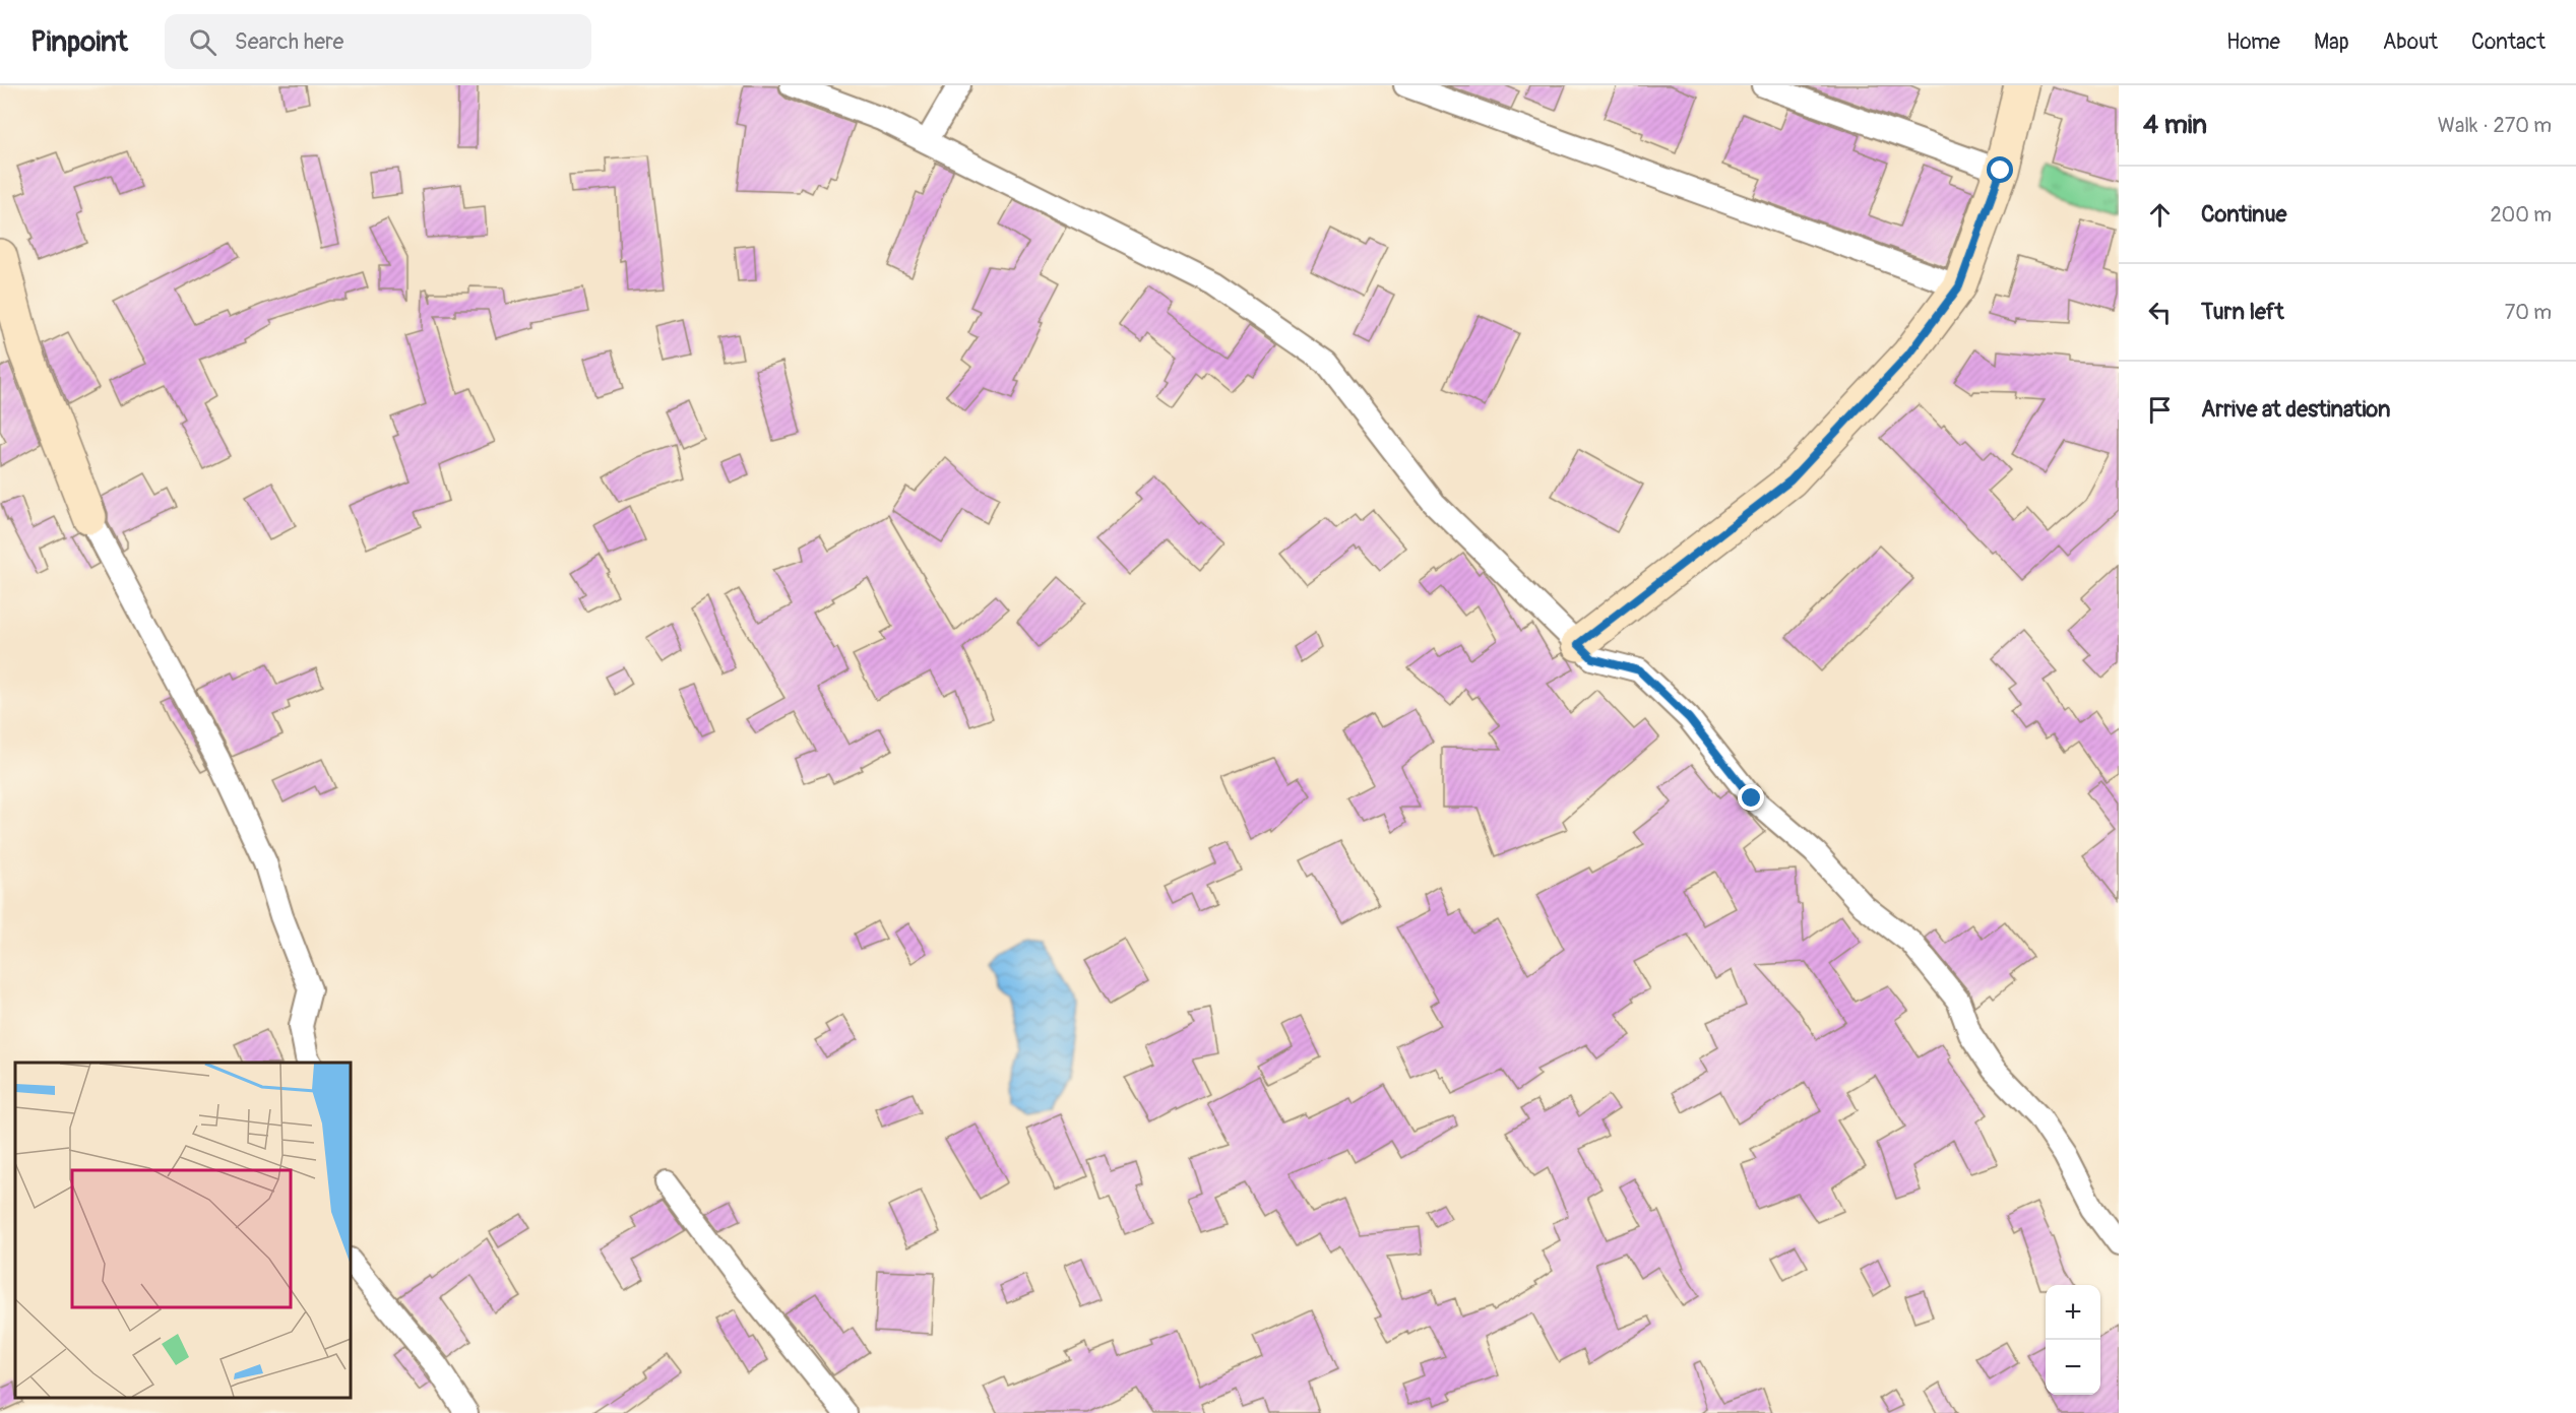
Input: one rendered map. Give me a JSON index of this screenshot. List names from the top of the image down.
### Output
{
  "page": {
    "header": "Pinpoint",
    "search": "Search here",
    "nav": [
      "Home",
      "Map",
      "About",
      "Contact"
    ],
    "heading": ["4 min", "Walk · 270 m"],
    "list": [
      ["Continue", "200 m"],
      ["Turn left", "70 m"],
      "Arrive at destination"
    ],
    "map_buttons": ["+", "−"]
  }
}
